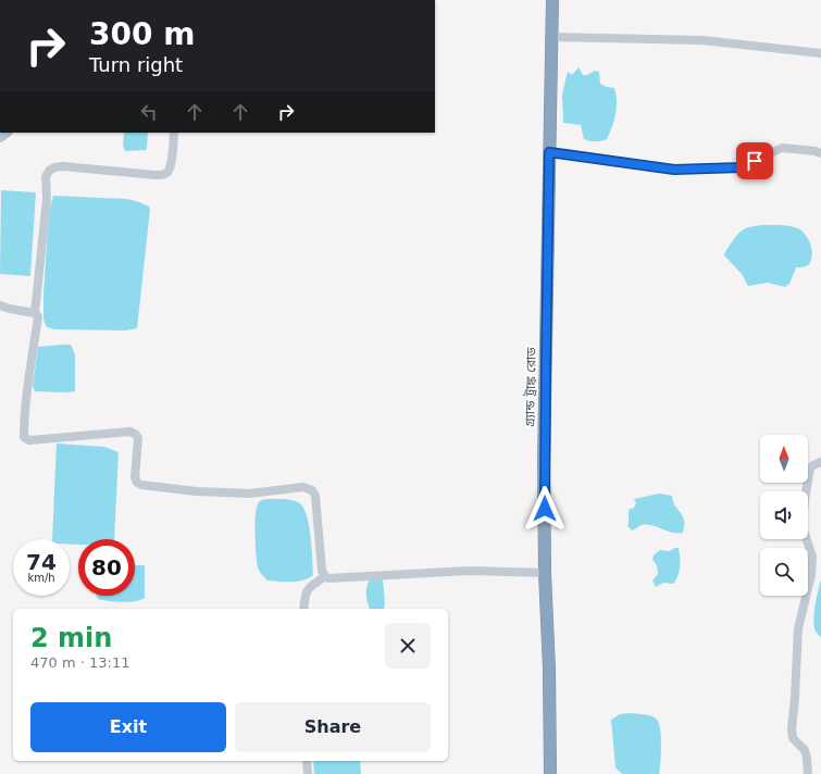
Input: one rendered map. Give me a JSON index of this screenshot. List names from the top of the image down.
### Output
{
  "streets": {
    "highway": ["গ্র্যান্ড ট্রাঙ্ক রোড"]
  },
  "north": "top",
  "page": {
    "turn": ["300 m", "Turn right"],
    "speed": "74 km/h",
    "limit": "80",
    "heading": ["2 min", "470 m · 13:11"],
    "buttons": ["Exit", "Share"]
  }
}
